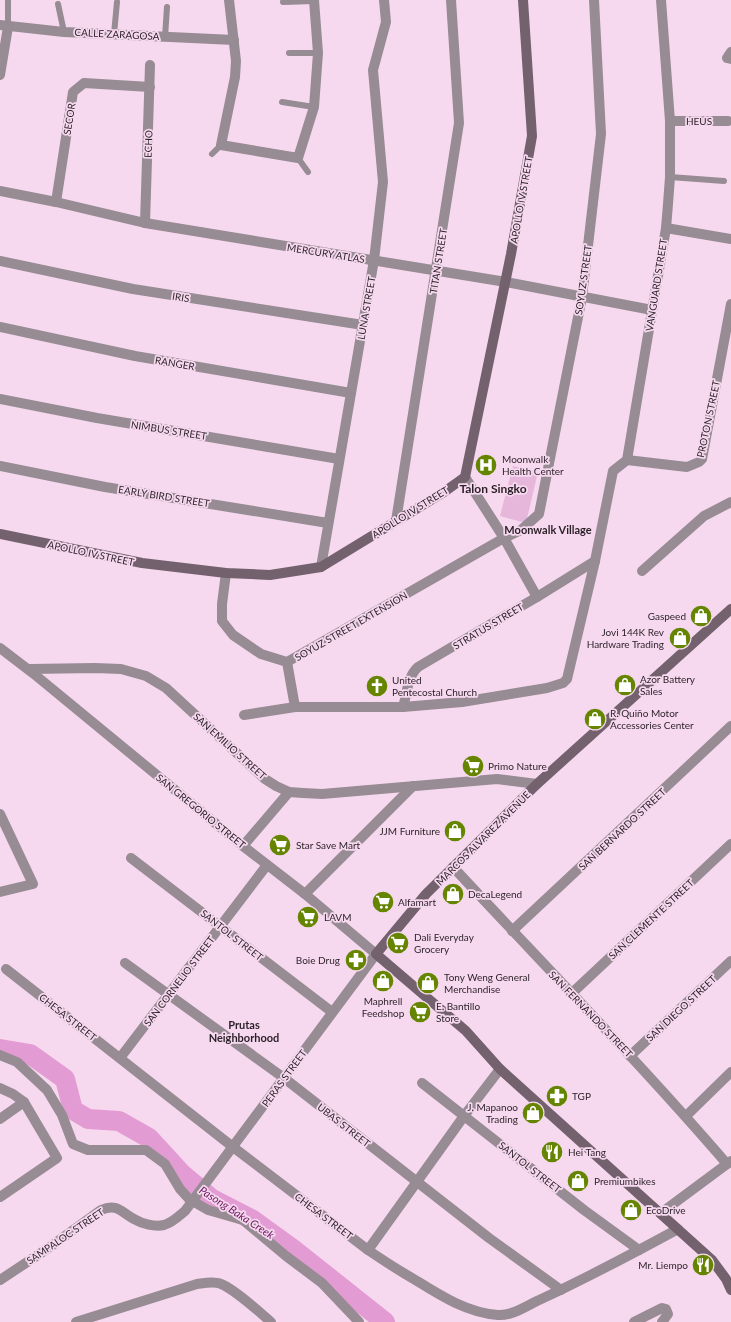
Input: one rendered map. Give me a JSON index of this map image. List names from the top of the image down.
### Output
{
  "streets": {
    "main road": ["APOLLO IV STREET", "MARCOS ALVAREZ AVENUE"],
    "street": [
      "CALLE ZARAGOSA",
      "SECOR",
      "HEUS",
      "ECHO",
      "MERCURY ATLAS",
      "TITAN STREET",
      "SOYUZ STREET",
      "VANGUARD STREET",
      "IRIS",
      "LUNA STREET",
      "RANGER",
      "PROTON STREET",
      "NIMBUS STREET",
      "EARLY BIRD STREET",
      "SOYUZ STREET EXTENSION",
      "STRATUS STREET",
      "SAN EMILIO STREET",
      "SAN GREGORIO STREET",
      "SAN BERNARDO STREET",
      "SAN CLEMENTE STREET",
      "SANTOL STREET",
      "SAN CORNELIO STREET",
      "SAN DIEGO STREET",
      "SAN FERNANDO STREET",
      "CHESA STREET",
      "PERAS STREET",
      "UBAS STREET",
      "SAMPALOC STREET"
    ]
  },
  "crossings": [
    ["SECOR", "ECHO"],
    ["SECOR", "MERCURY ATLAS"],
    ["HEUS", "VANGUARD STREET"],
    ["ECHO", "MERCURY ATLAS"],
    ["APOLLO IV STREET", "MERCURY ATLAS"],
    ["APOLLO IV STREET", "TITAN STREET"],
    ["APOLLO IV STREET", "LUNA STREET"],
    ["APOLLO IV STREET", "SOYUZ STREET EXTENSION"],
    ["MERCURY ATLAS", "TITAN STREET"],
    ["MERCURY ATLAS", "SOYUZ STREET"],
    ["MERCURY ATLAS", "VANGUARD STREET"],
    ["MERCURY ATLAS", "LUNA STREET"],
    ["SOYUZ STREET", "SOYUZ STREET EXTENSION"],
    ["VANGUARD STREET", "PROTON STREET"],
    ["IRIS", "LUNA STREET"],
    ["LUNA STREET", "RANGER"],
    ["LUNA STREET", "NIMBUS STREET"],
    ["LUNA STREET", "EARLY BIRD STREET"],
    ["SAN EMILIO STREET", "SAN GREGORIO STREET"],
    ["SAN EMILIO STREET", "MARCOS ALVAREZ AVENUE"],
    ["SAN GREGORIO STREET", "MARCOS ALVAREZ AVENUE"],
    ["SAN GREGORIO STREET", "SAN CORNELIO STREET"],
    ["SAN GREGORIO STREET", "PERAS STREET"],
    ["SAN BERNARDO STREET", "SAN FERNANDO STREET"],
    ["MARCOS ALVAREZ AVENUE", "SAN FERNANDO STREET"],
    ["MARCOS ALVAREZ AVENUE", "PERAS STREET"],
    ["SAN CLEMENTE STREET", "SAN FERNANDO STREET"],
    ["SANTOL STREET", "SAN CORNELIO STREET"],
    ["SANTOL STREET", "CHESA STREET"],
    ["SANTOL STREET", "PERAS STREET"],
    ["SAN CORNELIO STREET", "CHESA STREET"],
    ["SAN CORNELIO STREET", "UBAS STREET"],
    ["SAN DIEGO STREET", "SAN FERNANDO STREET"],
    ["CHESA STREET", "PERAS STREET"],
    ["CHESA STREET", "UBAS STREET"],
    ["PERAS STREET", "UBAS STREET"],
    ["PERAS STREET", "SAMPALOC STREET"]
  ],
  "districts": ["Talon Singko", "Moonwalk Village", "Prutas Neighborhood"],
  "water": ["Pasong Baka Creek"],
  "places": {
    "hospital": ["Moonwalk Health Center"],
    "shop": [
      "Gaspeed",
      "Jovi 144K Rev Hardware Trading",
      "Azor Battery Sales",
      "R. Quiño Motor Accessories Center",
      "JJM Furniture",
      "DecaLegend",
      "Maphrell Feedshop",
      "Tony Weng General Merchandise",
      "J. Mapanoo Trading",
      "Premiumbikes",
      "EcoDrive"
    ],
    "church": ["United Pentecostal Church"],
    "supermarket": [
      "Primo Nature",
      "Star Save Mart",
      "Alfamart",
      "LAVM",
      "Dali Everyday Grocery",
      "E. Bantillo Store"
    ],
    "pharmacy": ["Boie Drug", "TGP"],
    "restaurant": ["Hei Tang", "Mr. Liempo"]
  }
}
